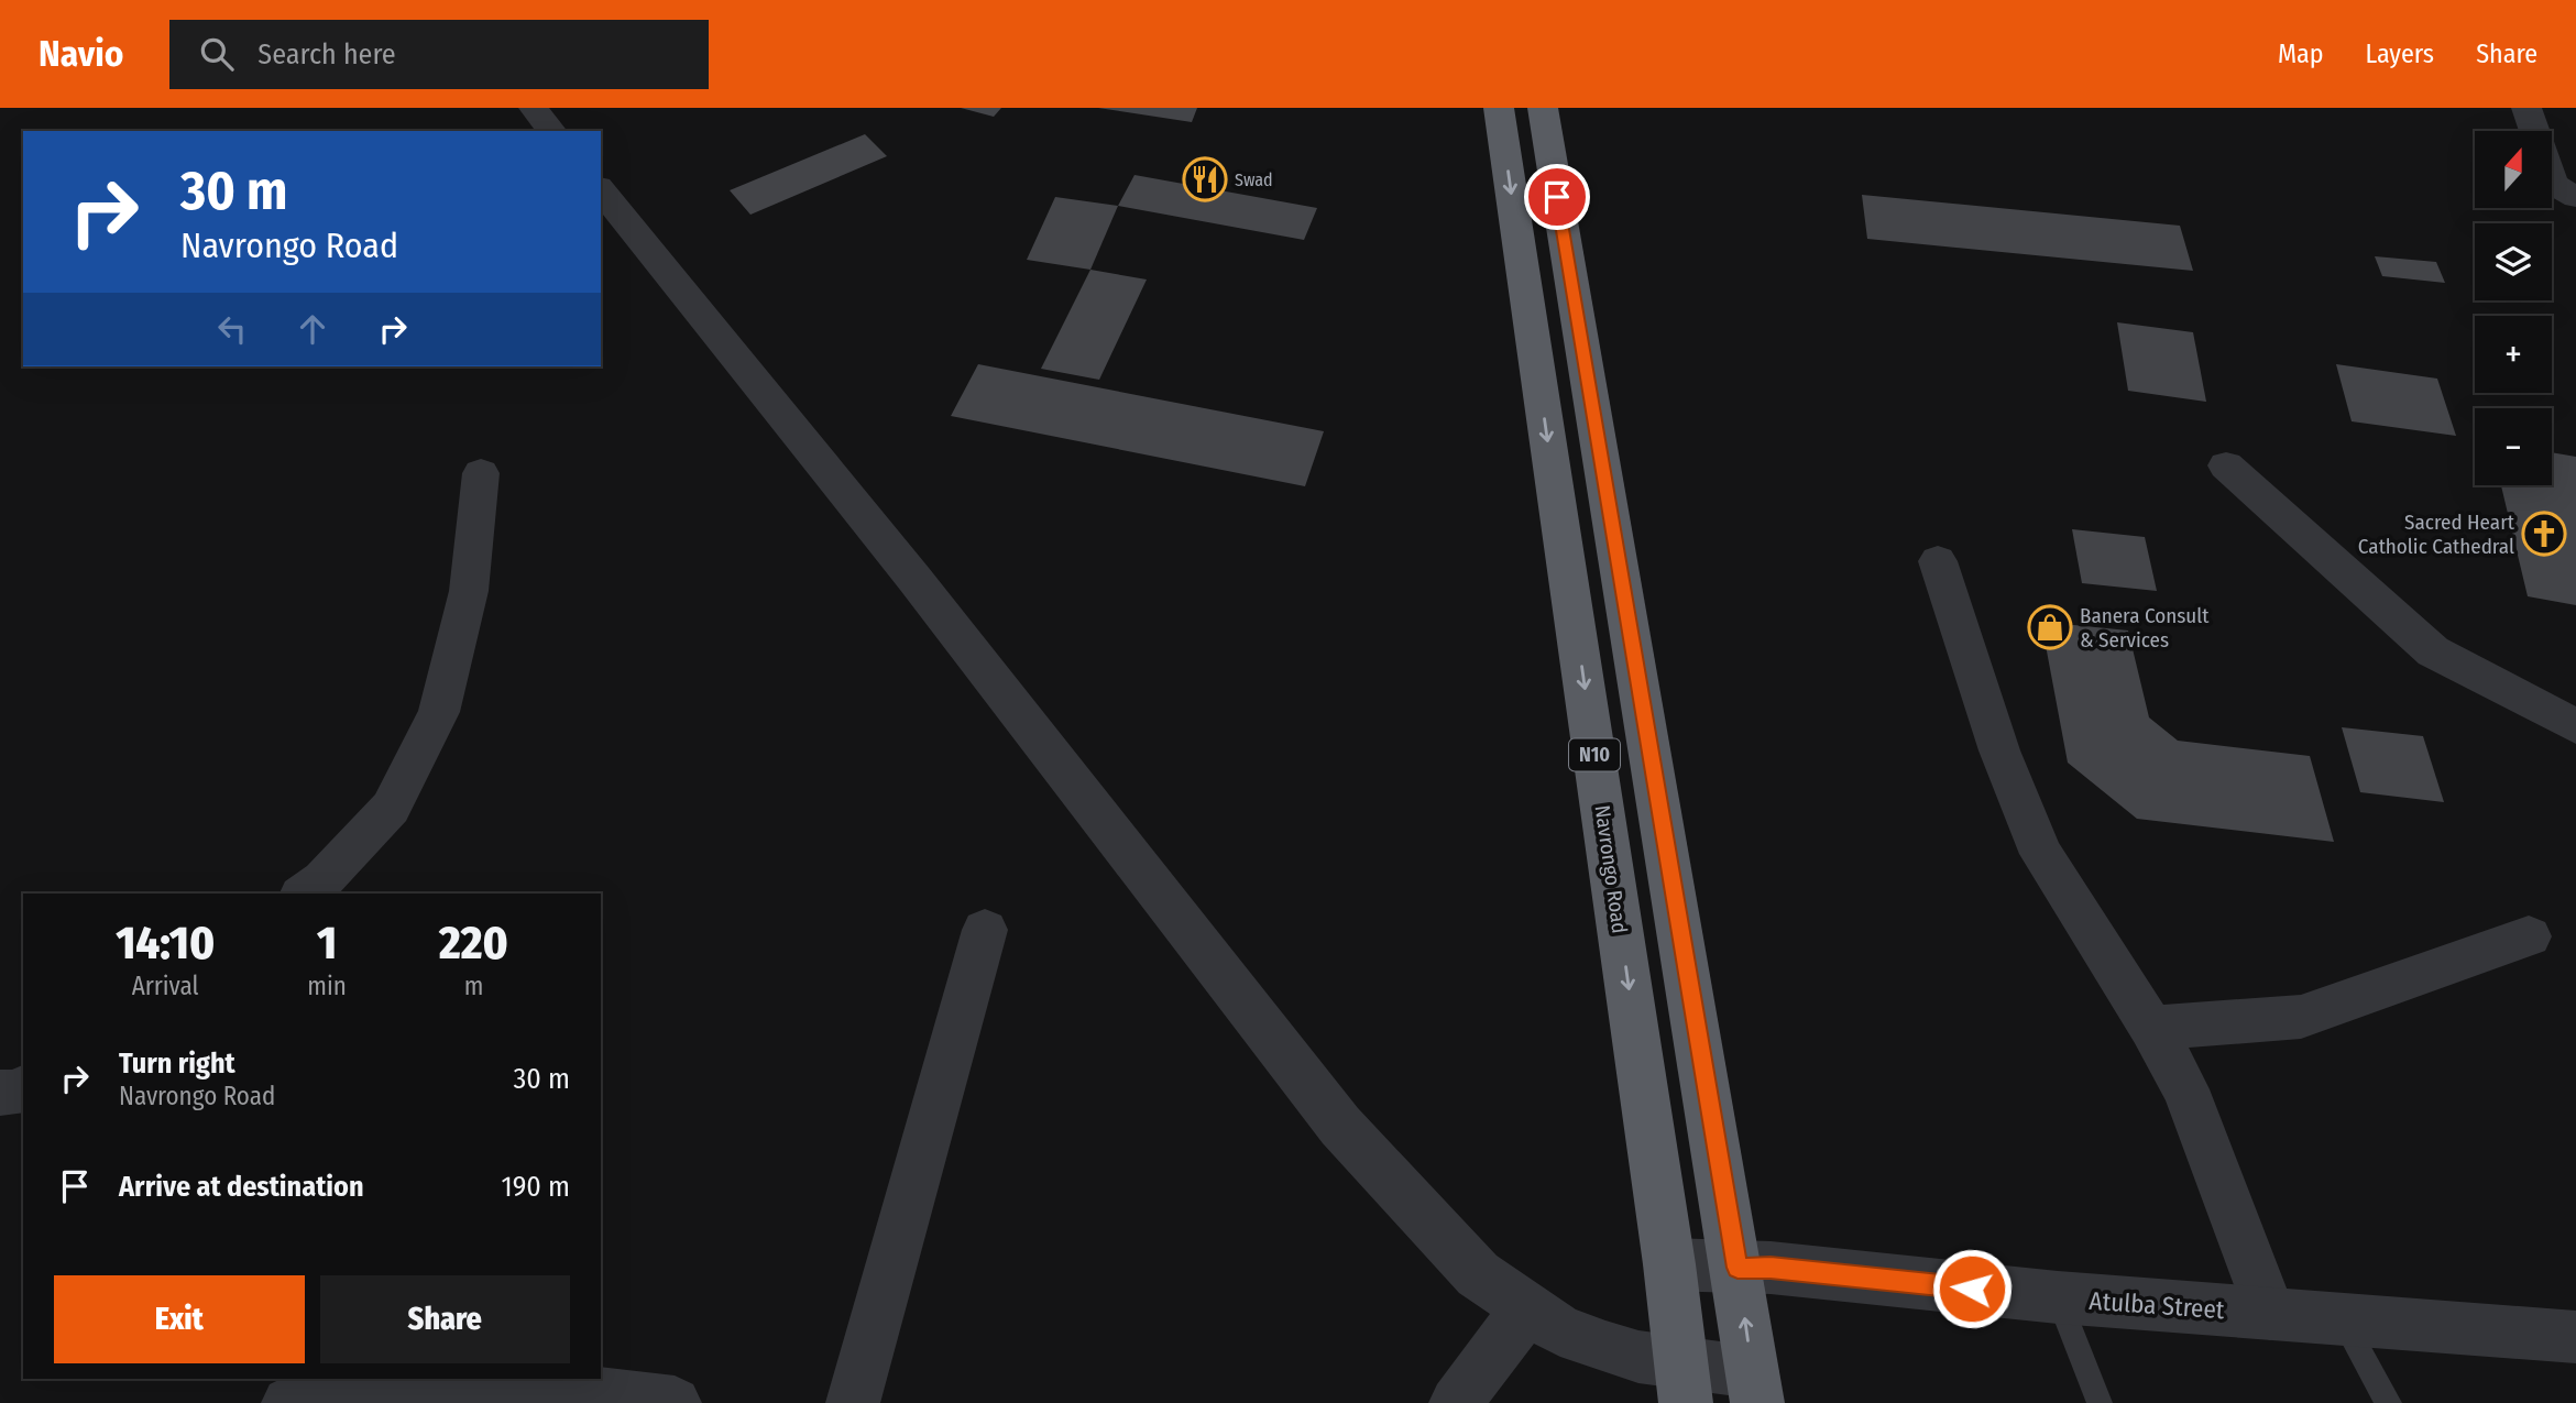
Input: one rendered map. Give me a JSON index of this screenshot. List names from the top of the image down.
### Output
{
  "streets": {
    "highway": ["N10", "Navrongo Road"],
    "street": ["Atulba Street"]
  },
  "crossings": [
    ["N10", "Atulba Street"],
    ["Navrongo Road", "Atulba Street"]
  ],
  "places": {
    "restaurant": ["Swad"],
    "church": ["Sacred Heart Catholic Cathedral"],
    "shop": ["Banera Consult & Services"]
  },
  "north": "top",
  "page": {
    "header": "Navio",
    "search": "Search here",
    "nav": ["Map", "Layers", "Share"],
    "map_buttons": ["+", "−"],
    "turn": ["30 m", "Navrongo Road"],
    "eta": [
      "14:10",
      "Arrival",
      "1",
      "min",
      "220",
      "m"
    ],
    "list": [
      {
        "name": "Turn right",
        "note": "Navrongo Road",
        "value": "30 m"
      },
      {
        "name": "Arrive at destination",
        "value": "190 m"
      }
    ],
    "buttons": ["Exit", "Share"]
  }
}
